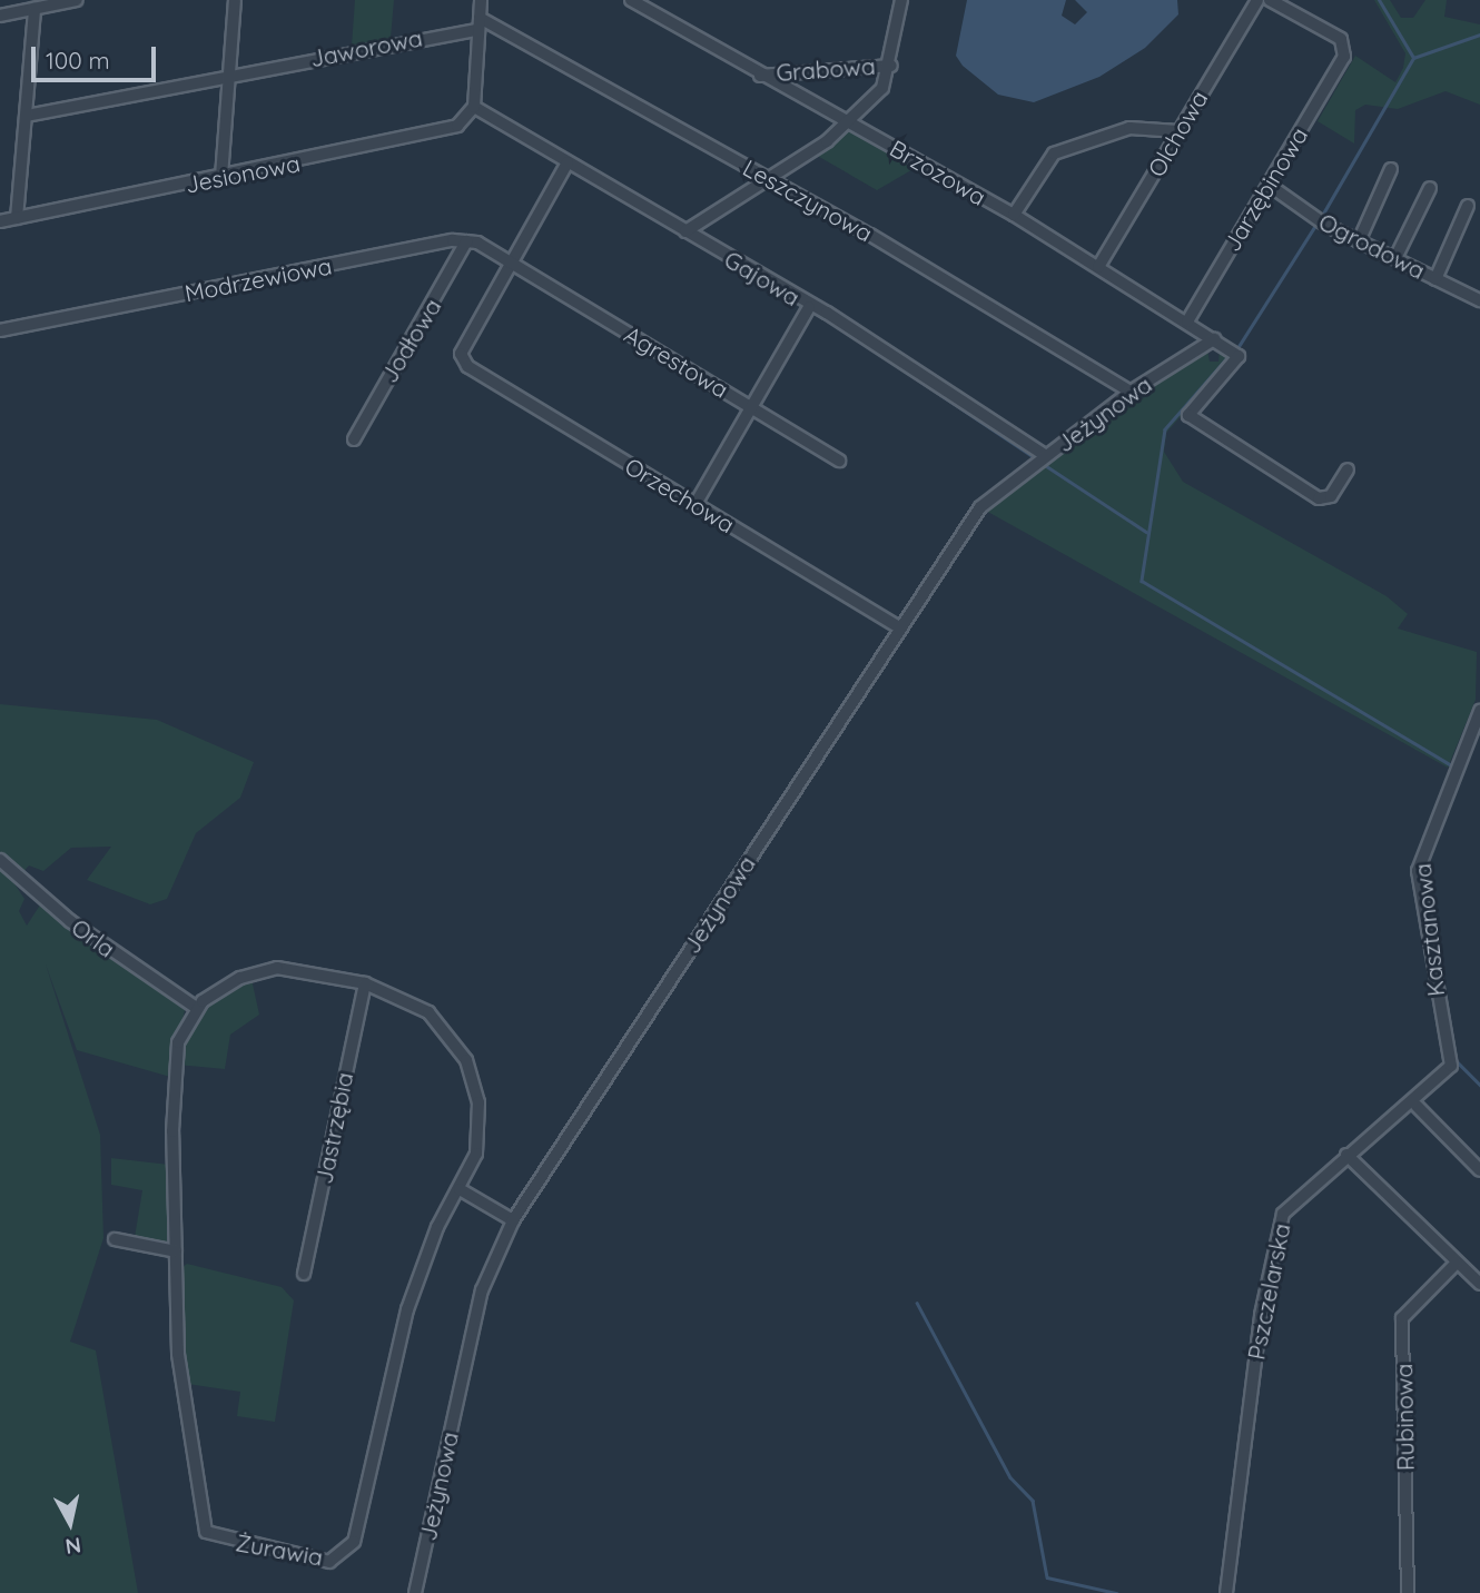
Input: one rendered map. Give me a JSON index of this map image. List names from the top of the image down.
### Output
{
  "streets": {
    "street": [
      "Jaworowa",
      "Grabowa",
      "Olchowa",
      "Brzozowa",
      "Jesionowa",
      "Jarzębinowa",
      "Leszczynowa",
      "Ogrodowa",
      "Gajowa",
      "Modrzewiowa",
      "Jodłowa",
      "Agrestowa",
      "Jeżynowa",
      "Orzechowa",
      "Kasztanowa",
      "Orla",
      "Jastrzębia",
      "Pszczelarska",
      "Rubinowa",
      "Żurawia"
    ]
  },
  "crossings": [
    ["Jaworowa", "Leszczynowa"],
    ["Grabowa", "Brzozowa"],
    ["Grabowa", "Leszczynowa"],
    ["Grabowa", "Gajowa"],
    ["Olchowa", "Brzozowa"],
    ["Brzozowa", "Jarzębinowa"],
    ["Brzozowa", "Jeżynowa"],
    ["Jesionowa", "Gajowa"],
    ["Jarzębinowa", "Ogrodowa"],
    ["Leszczynowa", "Jeżynowa"],
    ["Gajowa", "Jeżynowa"],
    ["Modrzewiowa", "Jodłowa"],
    ["Agrestowa", "Orzechowa"],
    ["Jeżynowa", "Orzechowa"],
    ["Kasztanowa", "Pszczelarska"],
    ["Orla", "Żurawia"],
    ["Jastrzębia", "Żurawia"]
  ],
  "scale_bar": "100 m",
  "north": "bottom"
}
